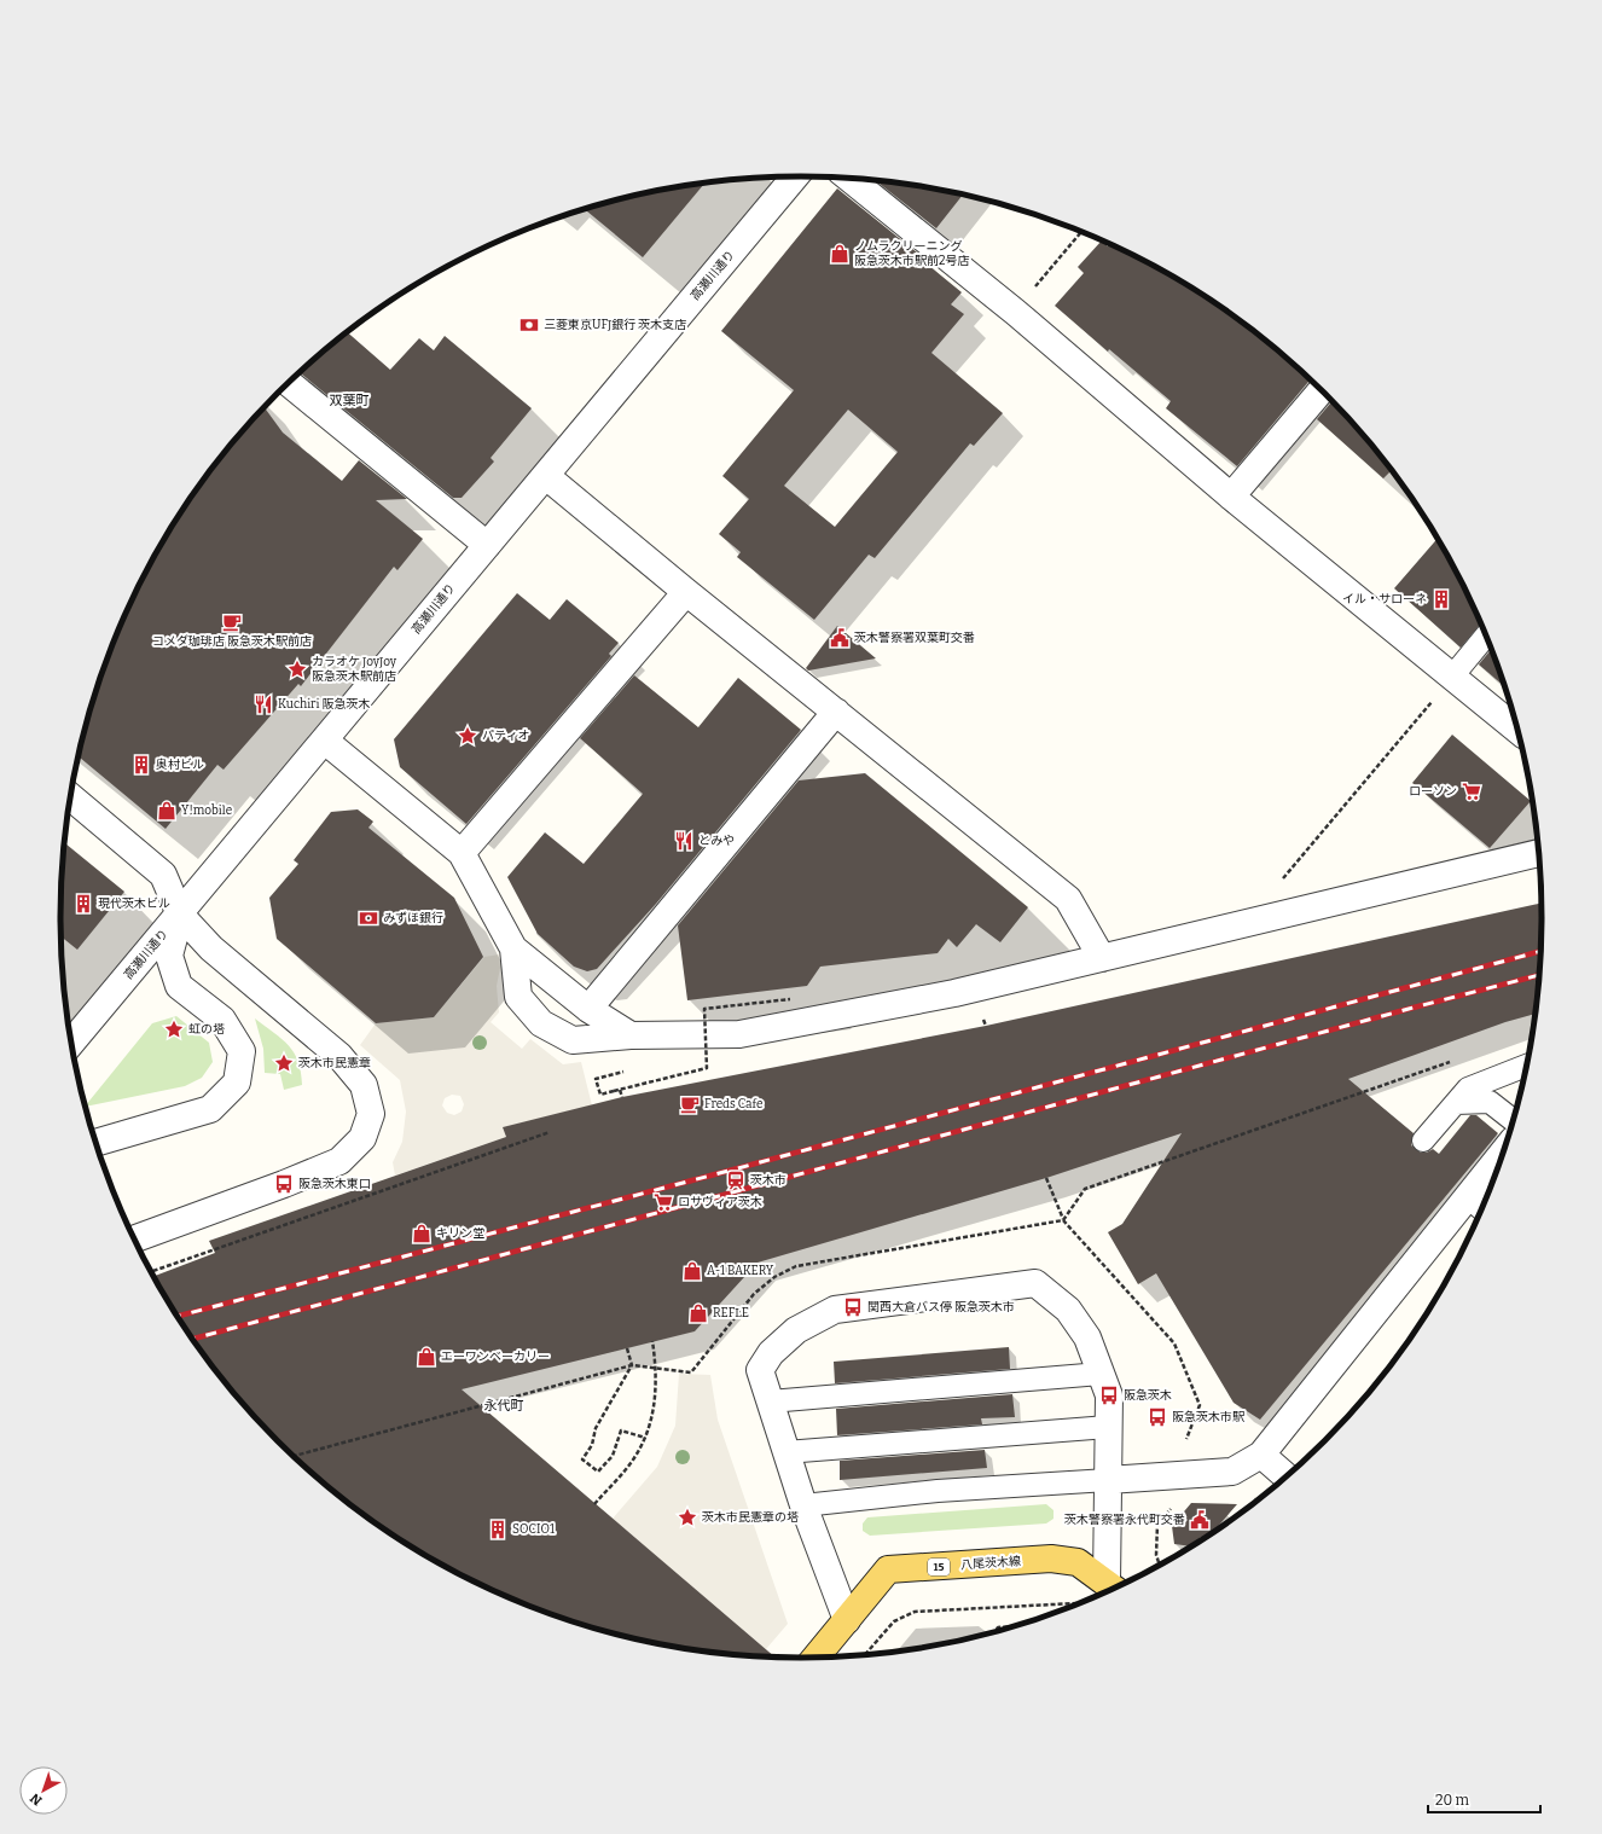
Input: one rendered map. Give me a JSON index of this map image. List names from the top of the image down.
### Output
{
  "streets": {
    "main road": ["八尾茨木線", "15"],
    "street": ["高瀬川通り"]
  },
  "districts": ["双葉町", "永代町"],
  "places": {
    "shop": [
      "ノムラクリーニング 阪急茨木市駅前2号店",
      "Y!mobile",
      "キリン堂",
      "A-1 BAKERY",
      "REFLE",
      "エーワンベーカリー"
    ],
    "bank": ["三菱東京UFJ銀行 茨木支店", "みずほ銀行"],
    "building": [
      "イル・サローネ",
      "奥村ビル",
      "現代茨木ビル",
      "SOCIO1"
    ],
    "cafe": ["コメダ珈琲店 阪急茨木駅前店", "Freds Cafe"],
    "public building": ["茨木警察署双葉町交番", "茨木警察署永代町交番"],
    "place": [
      "カラオケ JoyJoy 阪急茨木駅前店",
      "パティオ",
      "虹の塔",
      "茨木市民憲章",
      "茨木市民憲章の塔"
    ],
    "restaurant": ["Kuchiri 阪急茨木", "とみや"],
    "supermarket": ["ローソン", "ロサヴィア茨木"],
    "station": ["茨木市"],
    "bus stop": [
      "阪急茨木東口",
      "関西大倉バス停 阪急茨木市",
      "阪急茨木",
      "阪急茨木市駅"
    ]
  },
  "scale_bar": "20 m",
  "north": "bottom left"
}
